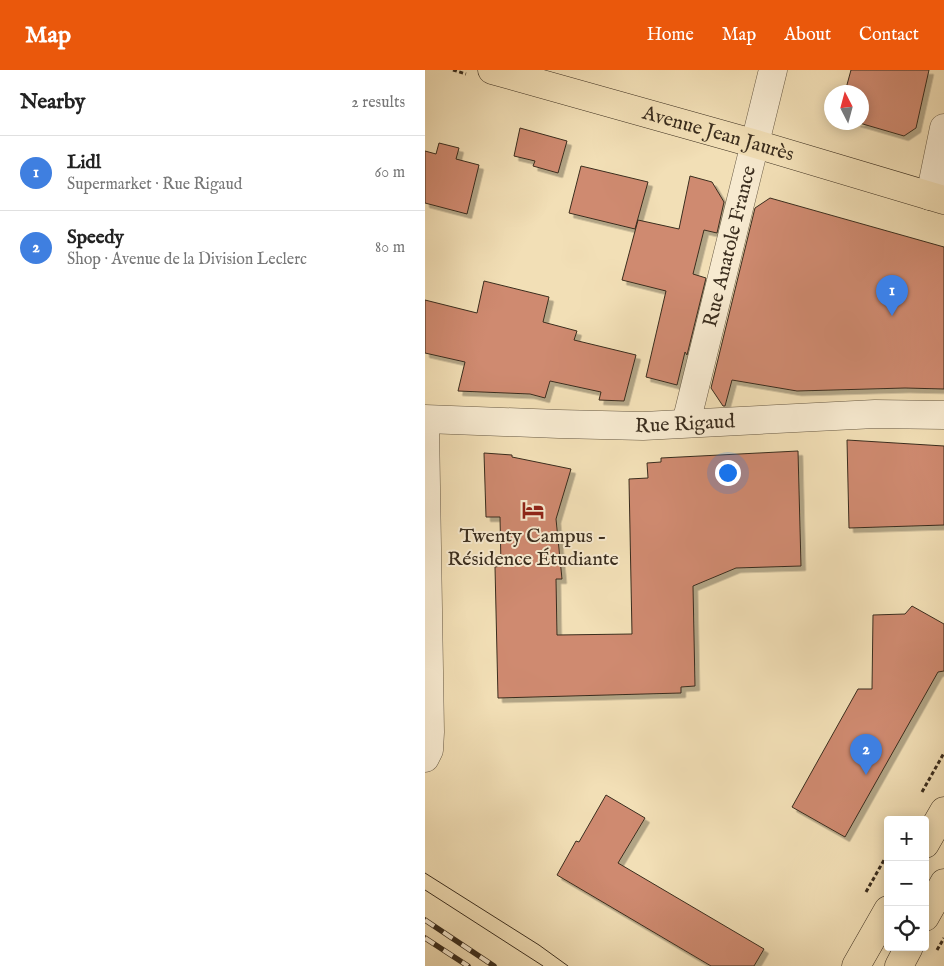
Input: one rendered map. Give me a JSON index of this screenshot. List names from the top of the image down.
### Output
{
  "streets": {
    "main road": ["Avenue Jean Jaurès"],
    "street": ["Rue Anatole France", "Rue Rigaud"]
  },
  "crossings": [
    ["Avenue Jean Jaurès", "Rue Anatole France"],
    ["Rue Anatole France", "Rue Rigaud"]
  ],
  "places": {
    "hotel": ["Twenty Campus - Résidence Étudiante"]
  },
  "north": "top",
  "page": {
    "header": "Map",
    "nav": [
      "Home",
      "Map",
      "About",
      "Contact"
    ],
    "heading": ["Nearby", "2 results"],
    "list": [
      {
        "mark": "1",
        "name": "Lidl",
        "note": "Supermarket · Rue Rigaud",
        "value": "60 m"
      },
      {
        "mark": "2",
        "name": "Speedy",
        "note": "Shop · Avenue de la Division Leclerc",
        "value": "80 m"
      }
    ],
    "pins": ["1", "2"],
    "map_buttons": ["+", "−"]
  }
}
